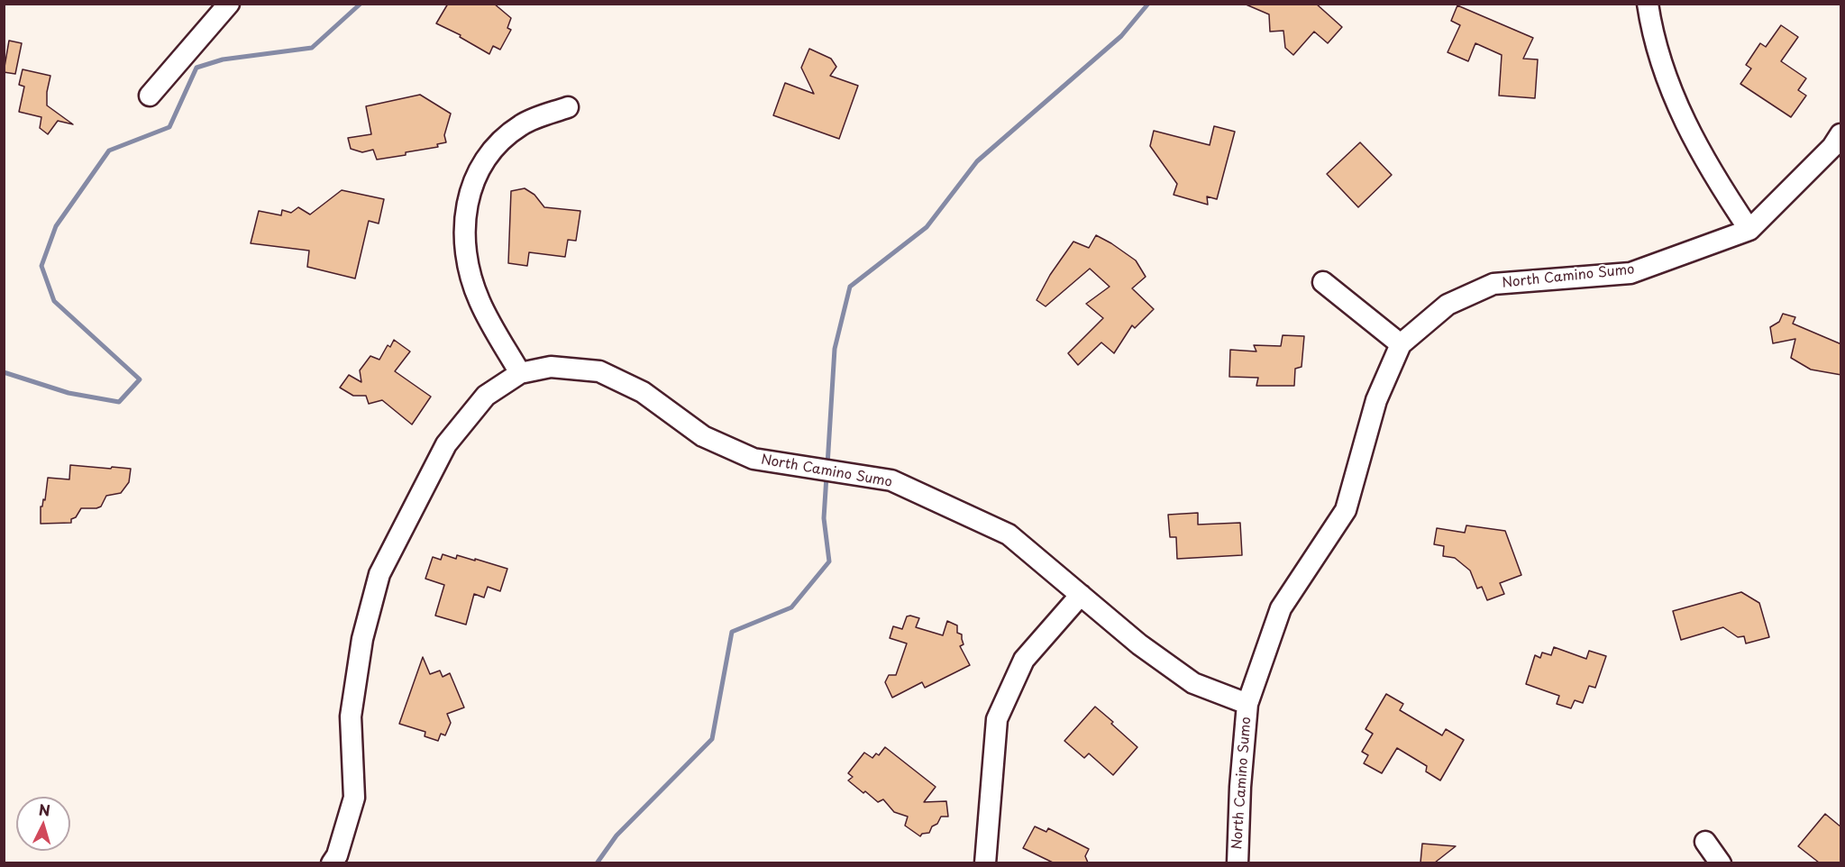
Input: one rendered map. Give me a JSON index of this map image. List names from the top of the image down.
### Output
{
  "streets": {
    "street": ["North Camino Sumo"]
  },
  "north": "top"
}
